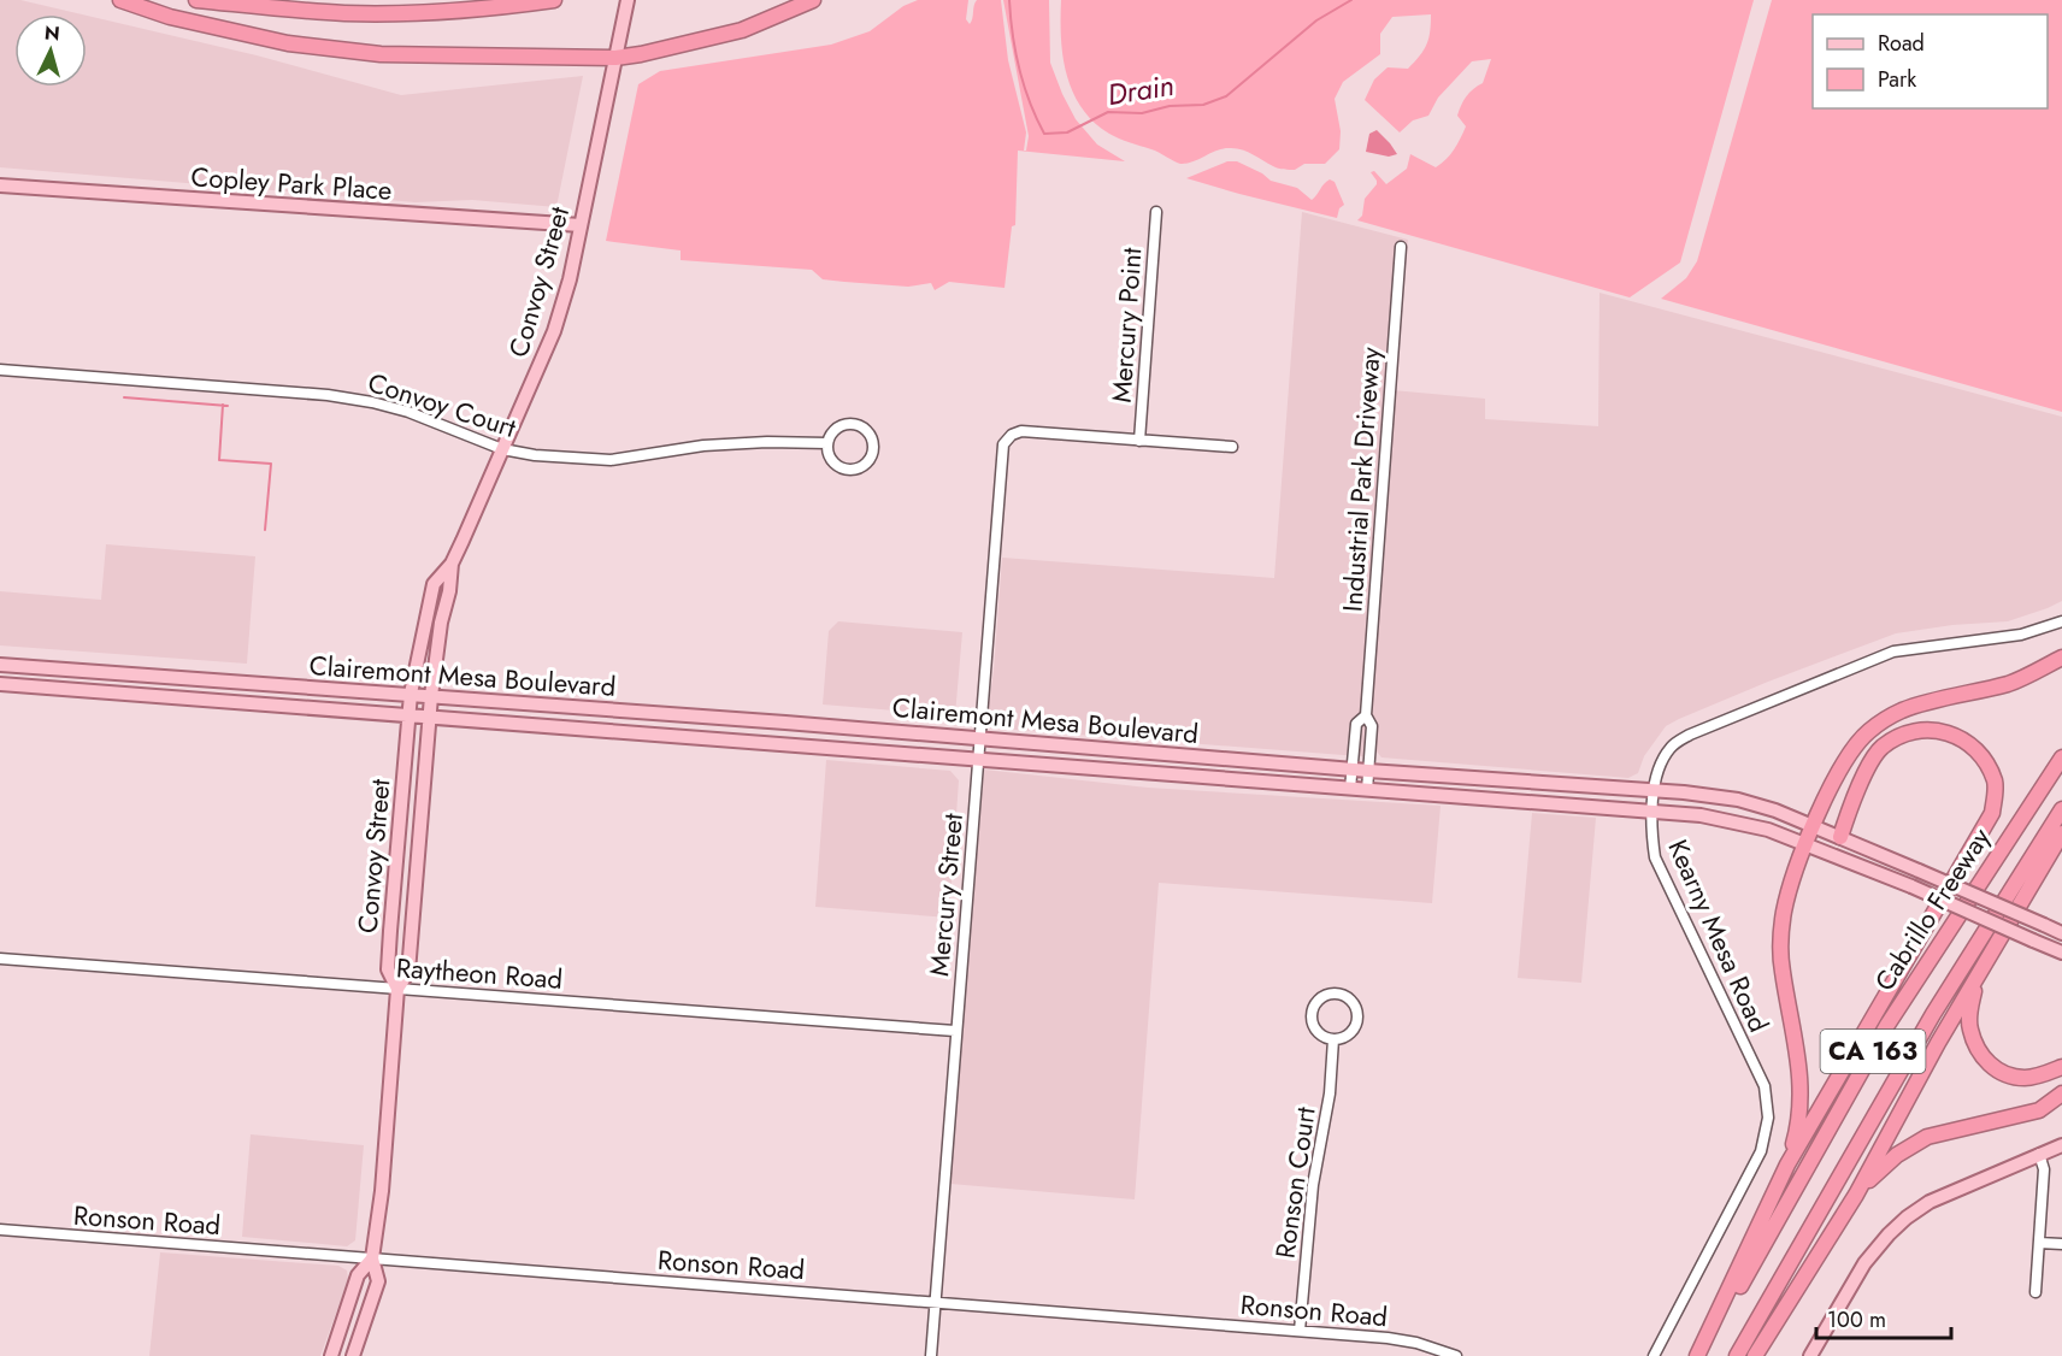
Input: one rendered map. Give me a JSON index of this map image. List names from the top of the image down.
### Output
{
  "streets": {
    "highway": ["Cabrillo Freeway", "CA 163"],
    "main road": ["Copley Park Place", "Convoy Street", "Clairemont Mesa Boulevard"],
    "street": [
      "Mercury Point",
      "Convoy Court",
      "Industrial Park Driveway",
      "Mercury Street",
      "Kearny Mesa Road",
      "Raytheon Road",
      "Ronson Court",
      "Ronson Road"
    ]
  },
  "crossings": [
    ["Copley Park Place", "Convoy Street"],
    ["Convoy Street", "Convoy Court"],
    ["Convoy Street", "Clairemont Mesa Boulevard"],
    ["Convoy Street", "Raytheon Road"],
    ["Convoy Street", "Ronson Road"],
    ["Mercury Point", "Mercury Street"],
    ["Industrial Park Driveway", "Clairemont Mesa Boulevard"],
    ["Clairemont Mesa Boulevard", "Mercury Street"],
    ["Clairemont Mesa Boulevard", "Kearny Mesa Road"],
    ["Mercury Street", "Raytheon Road"],
    ["Mercury Street", "Ronson Road"],
    ["Ronson Court", "Ronson Road"]
  ],
  "water": ["Drain"],
  "legend": ["Road", "Park"],
  "scale_bar": "100 m",
  "north": "top"
}
